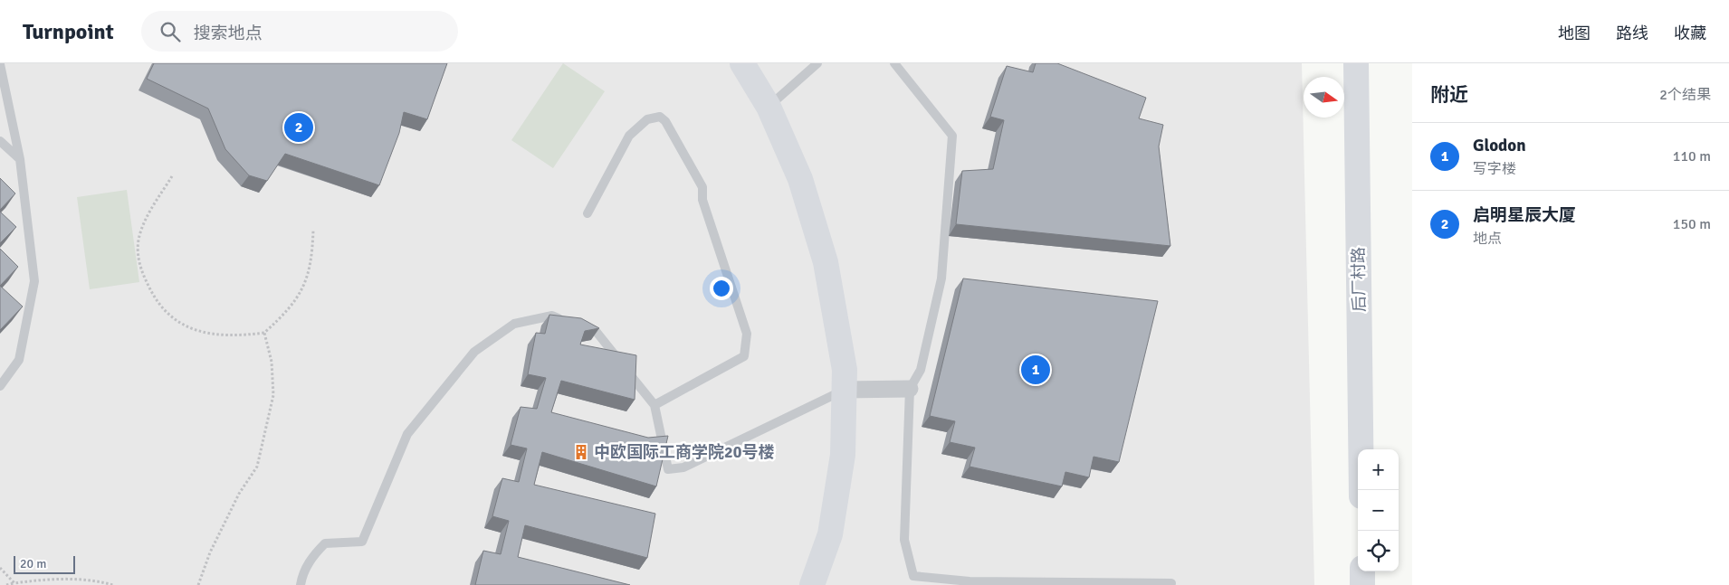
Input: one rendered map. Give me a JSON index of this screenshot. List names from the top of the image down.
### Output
{
  "streets": {
    "street": ["后厂村路"]
  },
  "places": {
    "building": ["中欧国际工商学院20号楼"]
  },
  "scale_bar": "20 m",
  "north": "right",
  "page": {
    "header": "Turnpoint",
    "search": "搜索地点",
    "nav": ["地图", "路线", "收藏"],
    "heading": ["附近", "2个结果"],
    "pins": ["2", "1"],
    "list": [
      {
        "mark": "1",
        "name": "Glodon",
        "note": "写字楼",
        "value": "110 m"
      },
      {
        "mark": "2",
        "name": "启明星辰大厦",
        "note": "地点",
        "value": "150 m"
      }
    ],
    "map_buttons": ["+", "−"],
    "scale": "20 m"
  }
}
